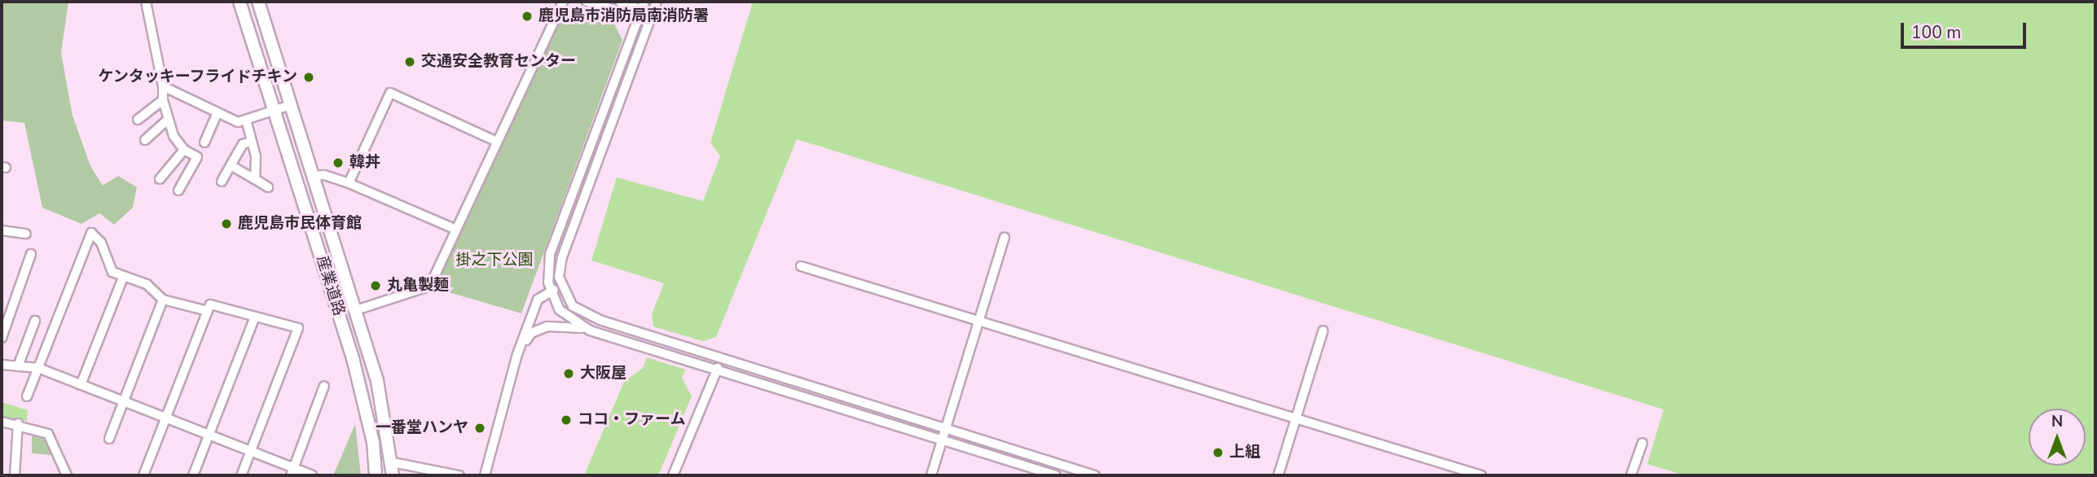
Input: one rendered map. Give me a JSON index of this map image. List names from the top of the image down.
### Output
{
  "streets": {
    "main road": ["産業道路"]
  },
  "parks": ["掛之下公園"],
  "places": [
    "鹿児島市消防局南消防署",
    "交通安全教育センター",
    "ケンタッキーフライドチキン",
    "韓丼",
    "鹿児島市民体育館",
    "丸亀製麺",
    "大阪屋",
    "ココ・ファーム",
    "一番堂ハンヤ",
    "上組"
  ],
  "scale_bar": "100 m",
  "north": "top"
}
